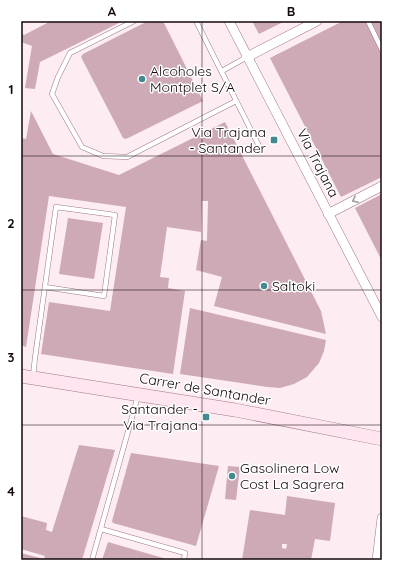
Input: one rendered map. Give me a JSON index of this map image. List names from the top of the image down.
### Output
{
  "streets": {
    "street": ["Via Trajana", "Carrer de Santander"]
  },
  "places": {
    "other": ["Alcoholes Montplet S/A", "Saltoki", "Gasolinera Low Cost La Sagrera"],
    "transit": ["Via Trajana - Santander", "Santander - Via Trajana"]
  },
  "grid": {
    "columns": ["A", "B"],
    "rows": [
      "1",
      "2",
      "3",
      "4"
    ]
  }
}
